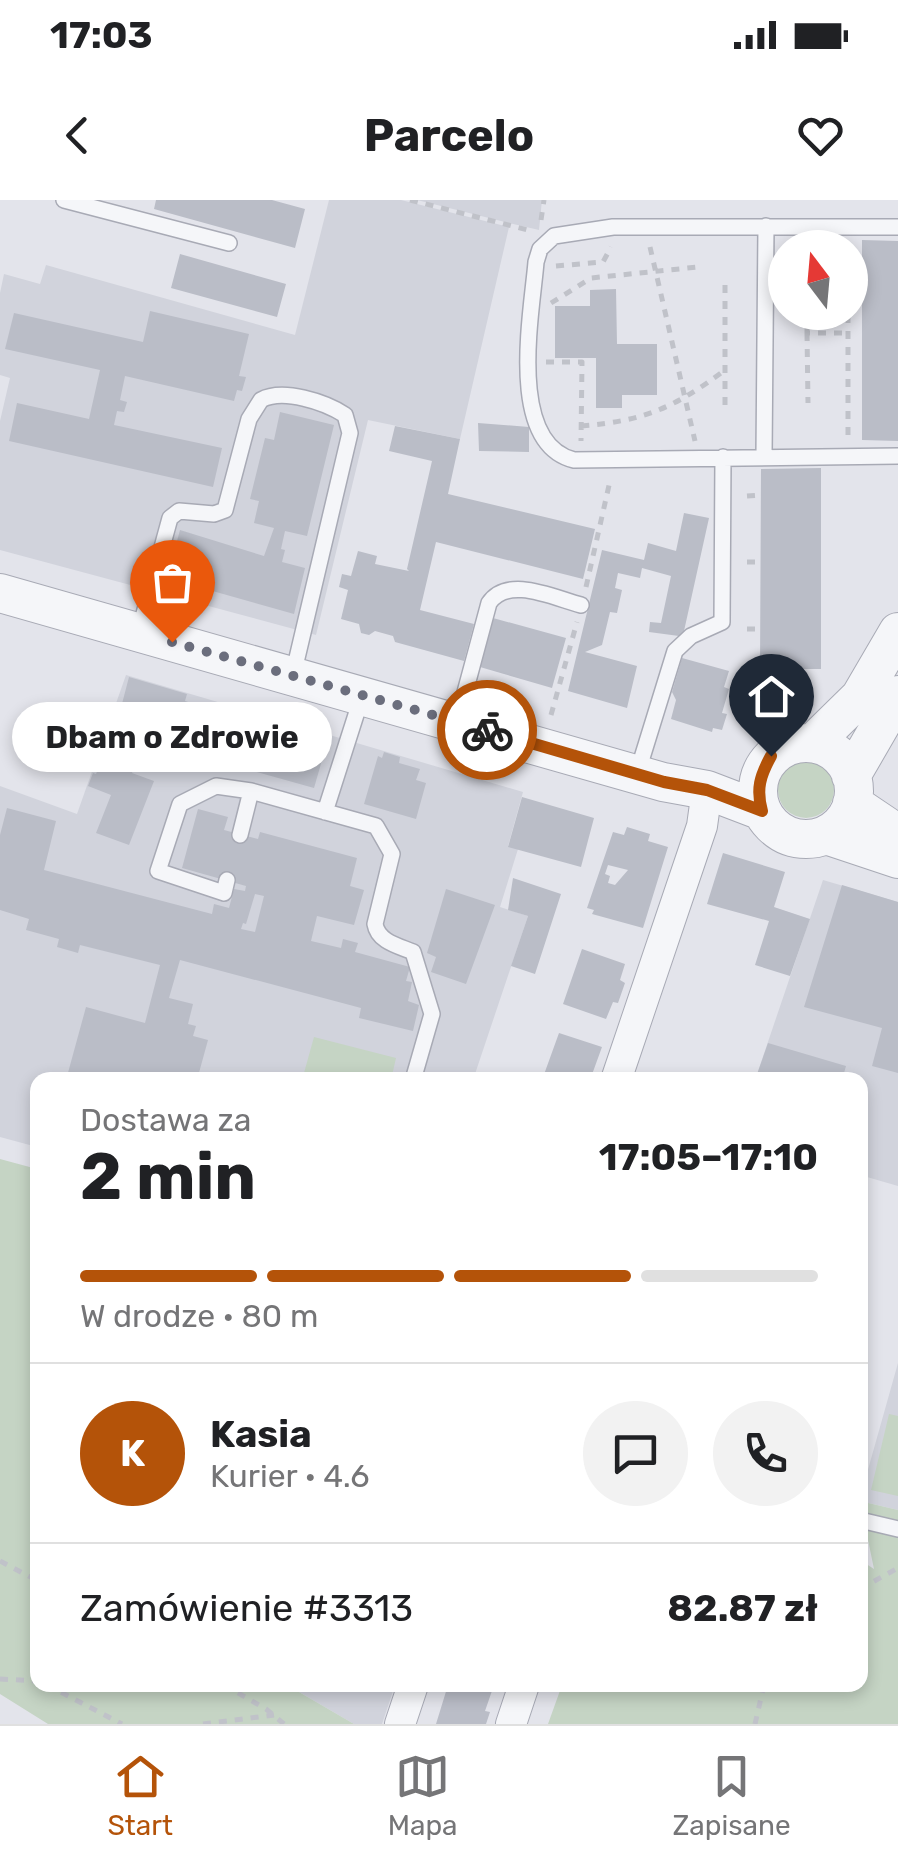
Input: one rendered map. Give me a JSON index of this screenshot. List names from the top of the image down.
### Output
{
  "places": ["Dbam o Zdrowie"],
  "north": "top",
  "page": {
    "status": "17:03",
    "header": "Parcelo",
    "bubble": "Dbam o Zdrowie",
    "heading": ["2 min", "Dostawa za", "17:05–17:10"],
    "panel": [
      "Kasia",
      "Kurier · 4.6",
      "Zamówienie #3313",
      "82.87 zł"
    ],
    "bar": "W drodze · 80 m",
    "round": "K",
    "tabs": ["Start", "Mapa", "Zapisane"]
  }
}
